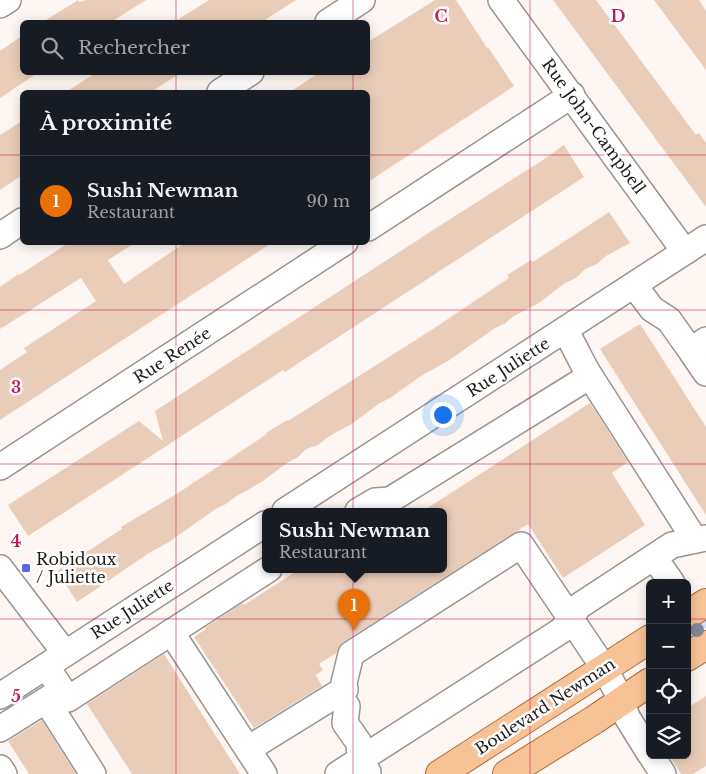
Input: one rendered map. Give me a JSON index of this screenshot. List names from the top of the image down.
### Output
{
  "streets": {
    "main road": ["Boulevard Newman"],
    "street": ["Rue John-Campbell", "Rue Renée", "Rue Juliette"]
  },
  "crossings": [
    ["Rue John-Campbell", "Rue Juliette"]
  ],
  "places": {
    "transit": ["Robidoux / Juliette"]
  },
  "page": {
    "search": "Rechercher",
    "heading": "À proximité",
    "list": [
      {
        "mark": "1",
        "name": "Sushi Newman",
        "note": "Restaurant",
        "value": "90 m"
      }
    ],
    "popup": ["Sushi Newman", "Restaurant"],
    "map_buttons": ["+", "−"],
    "pins": "1"
  },
  "grid": {
    "columns": ["C", "D"],
    "rows": ["3", "4", "5"]
  }
}
